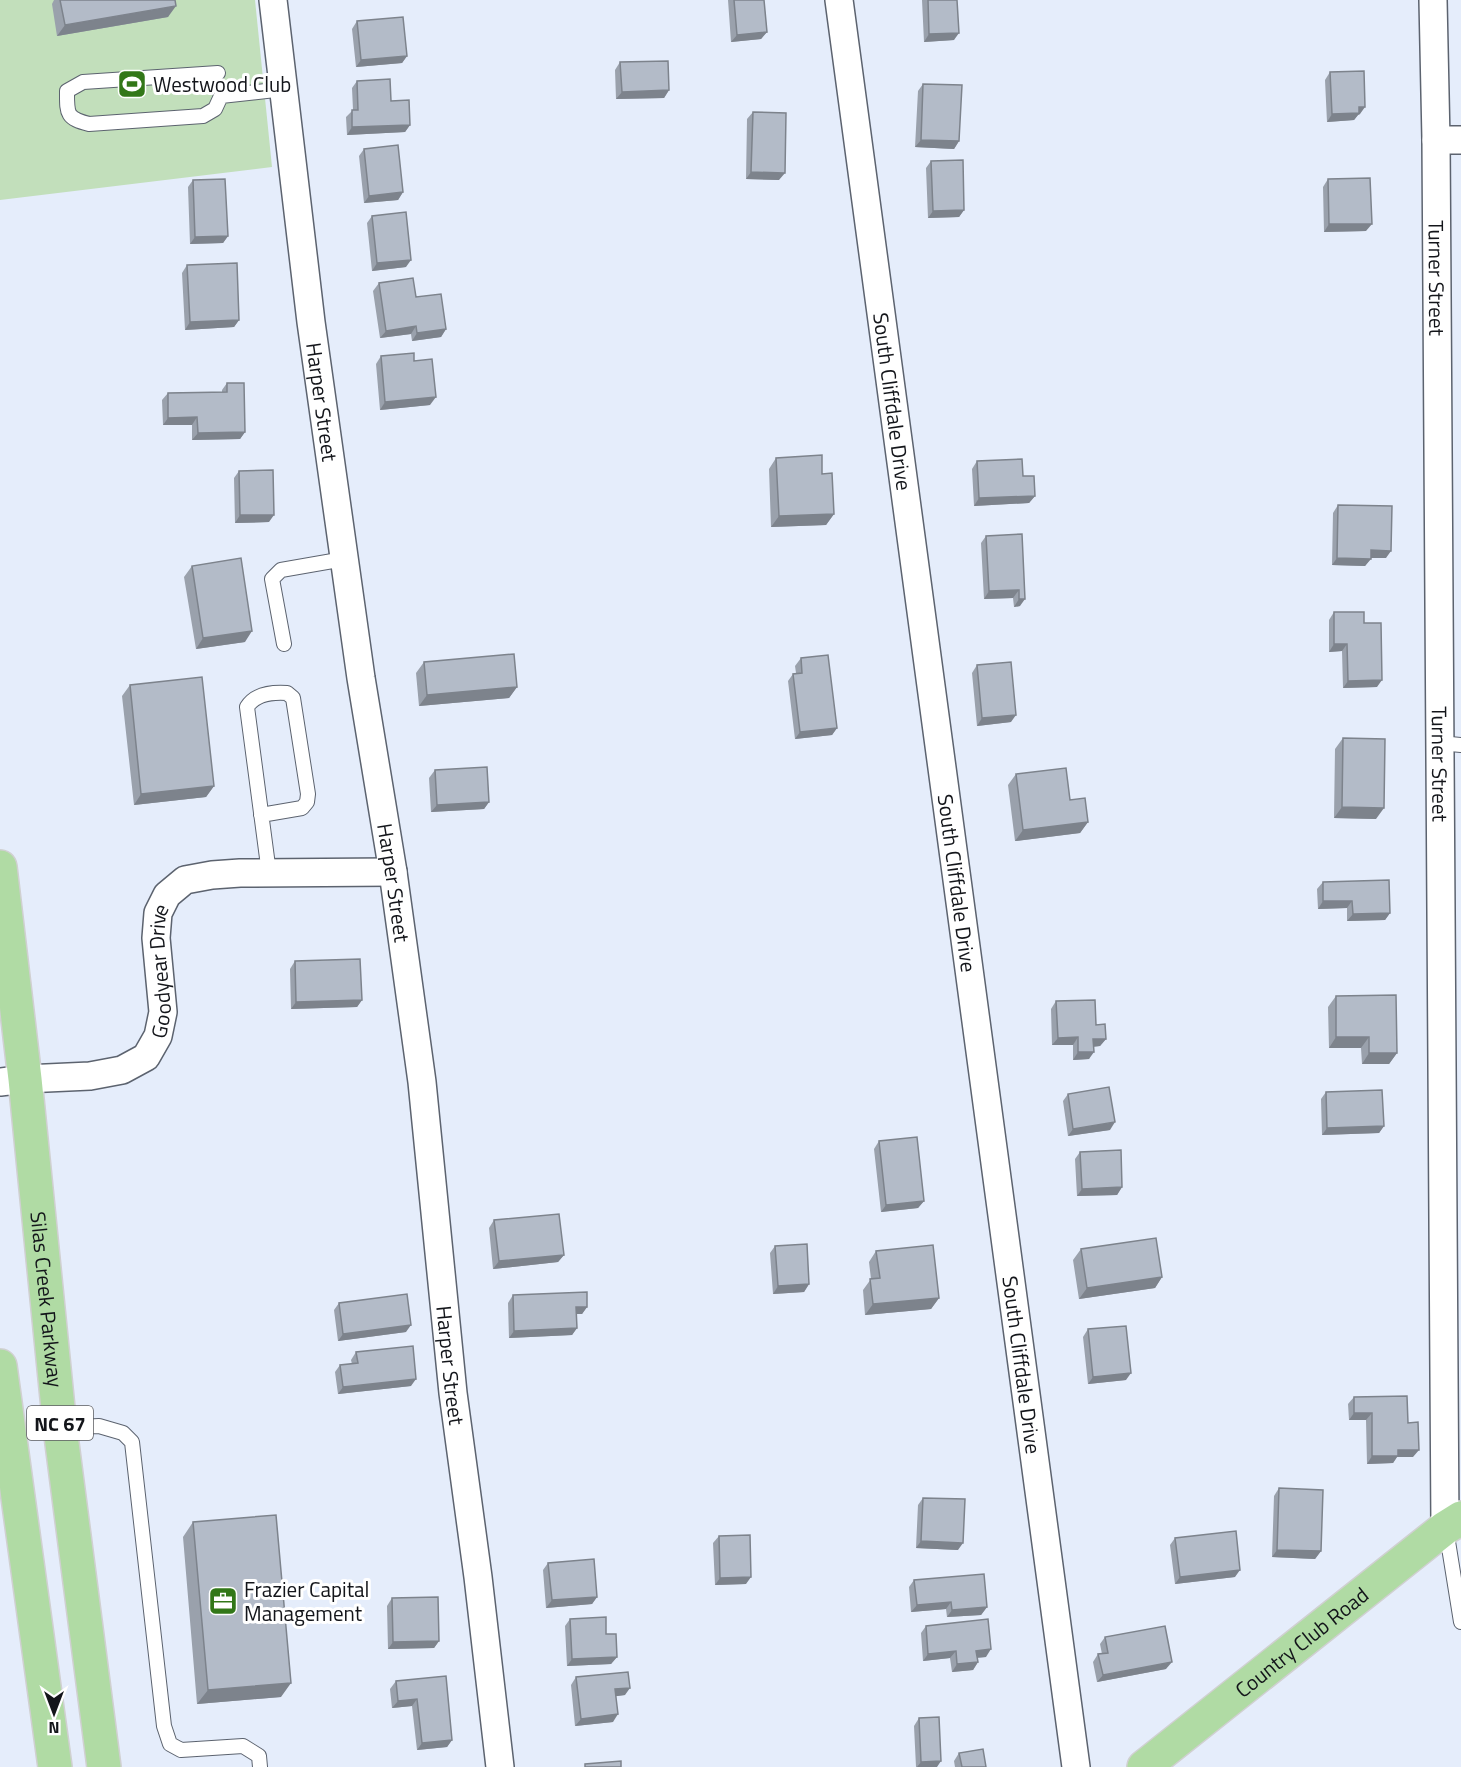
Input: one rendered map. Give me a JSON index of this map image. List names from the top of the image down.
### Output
{
  "streets": {
    "main road": ["Silas Creek Parkway", "NC 67", "Country Club Road"],
    "street": [
      "Turner Street",
      "Harper Street",
      "South Cliffdale Drive",
      "Goodyear Drive"
    ]
  },
  "crossings": [
    ["Turner Street", "Country Club Road"],
    ["Harper Street", "Goodyear Drive"],
    ["Goodyear Drive", "Silas Creek Parkway"]
  ],
  "places": {
    "sports": ["Westwood Club"],
    "office": ["Frazier Capital Management"]
  },
  "north": "bottom"
}
